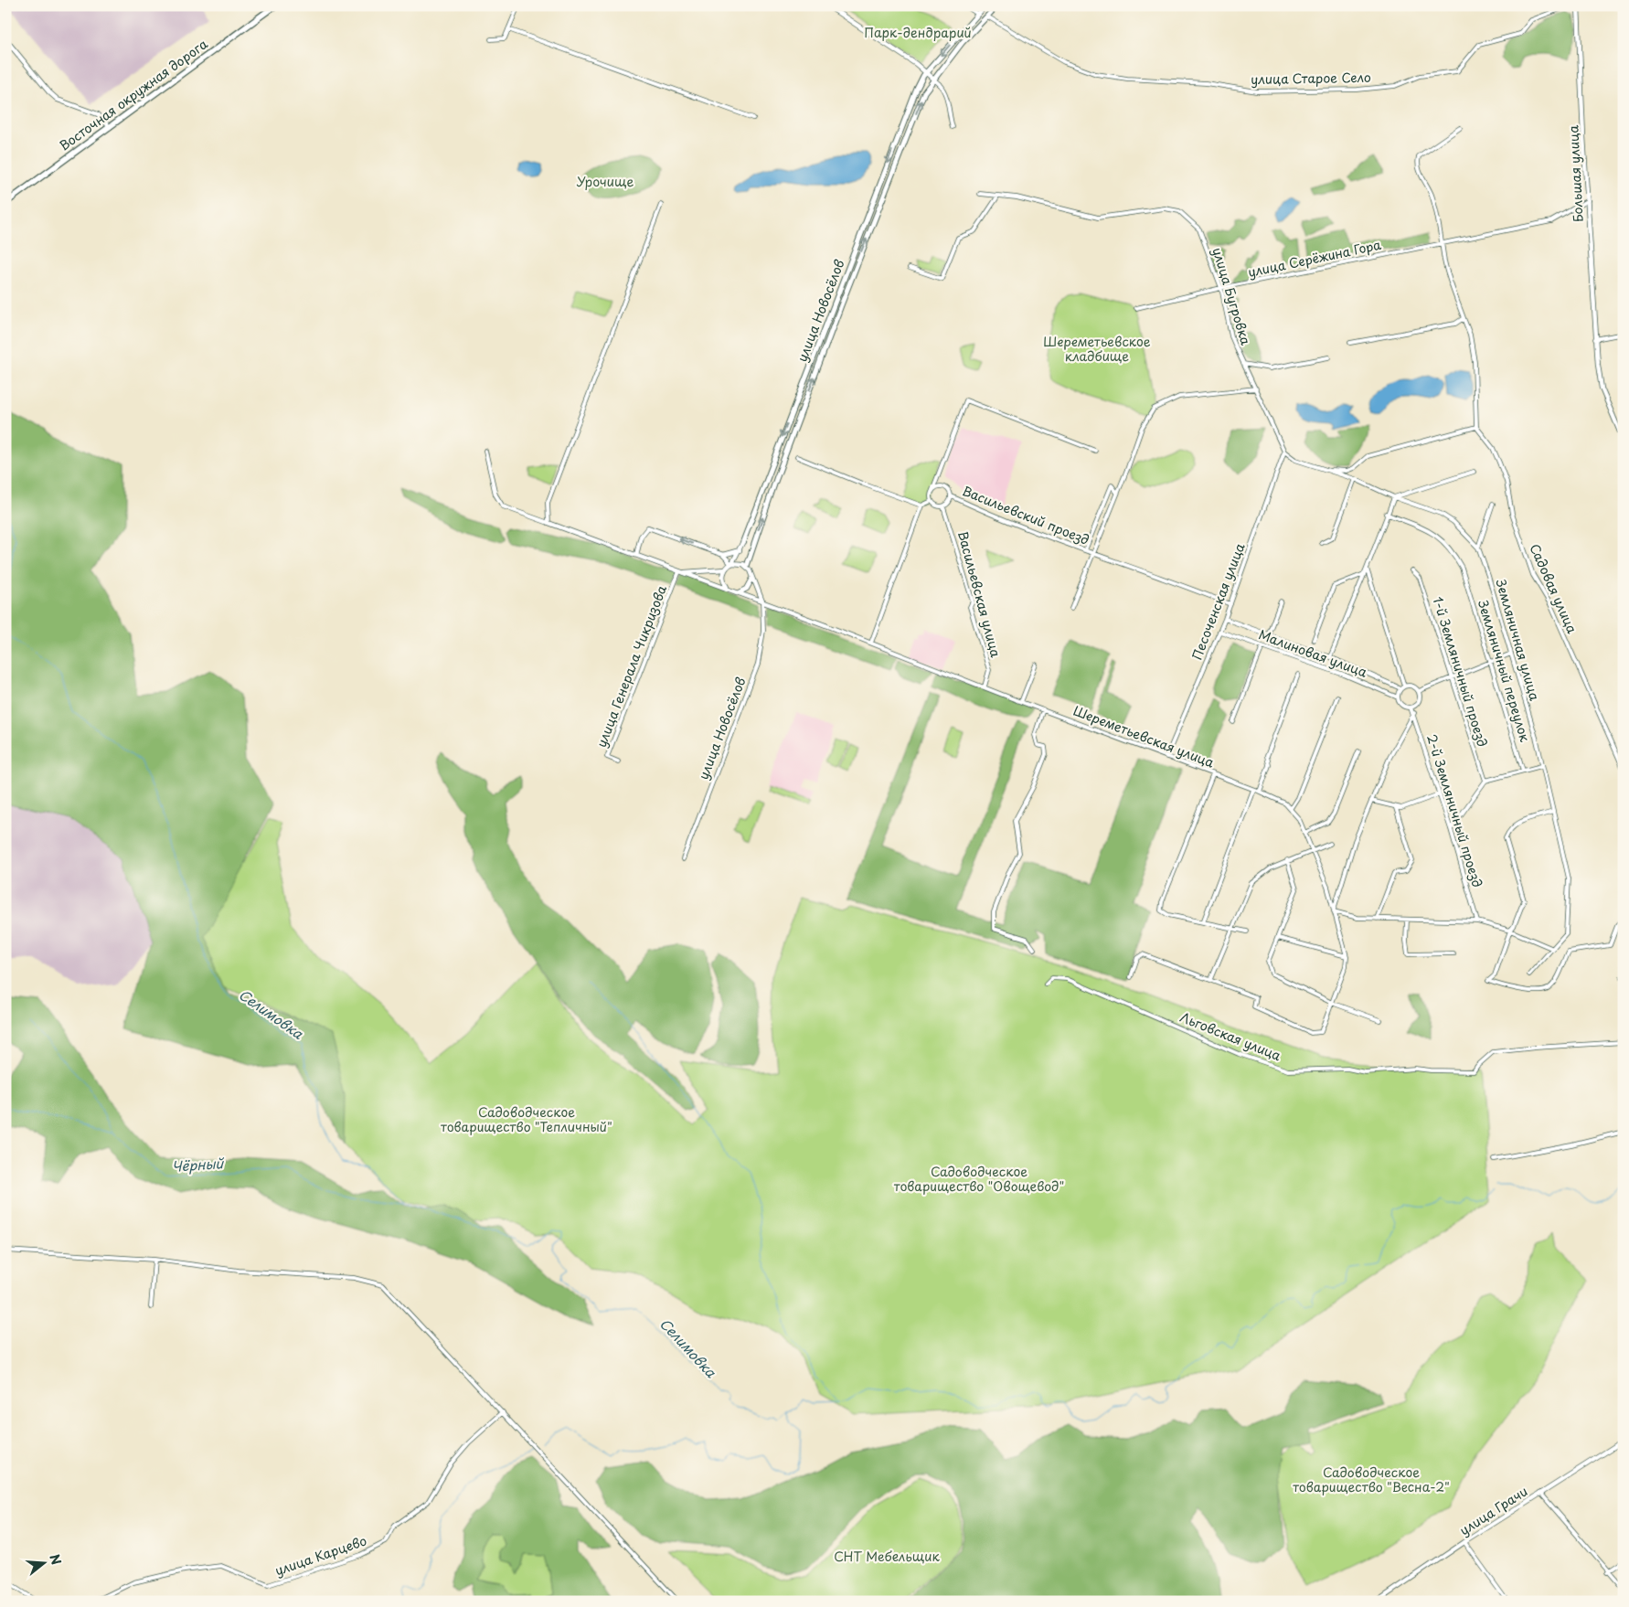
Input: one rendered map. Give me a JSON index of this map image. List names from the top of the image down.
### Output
{
  "streets": {
    "main road": ["Восточная окружная дорога", "улица Новосёлов"],
    "street": [
      "улица Старое Село",
      "Большая улица",
      "улица Серёжина Гора",
      "улица Бугровка",
      "Васильевский проезд",
      "Садовая улица",
      "Васильевская улица",
      "Песоченская улица",
      "Земляничная улица",
      "Малиновая улица",
      "улица Генерала Чикризова",
      "Земляничный переулок",
      "1-й Земляничный проезд",
      "Шереметьевская улица",
      "2-й Земляничный проезд",
      "Льговская улица",
      "улица Грачи",
      "улица Карцево"
    ]
  },
  "crossings": [
    ["улица Старое Село", "улица Новосёлов"],
    ["Большая улица", "улица Серёжина Гора"],
    ["улица Серёжина Гора", "улица Бугровка"],
    ["улица Бугровка", "Песоченская улица"],
    ["улица Бугровка", "Земляничная улица"],
    ["улица Новосёлов", "Шереметьевская улица"],
    ["Васильевский проезд", "Васильевская улица"],
    ["Васильевский проезд", "Песоченская улица"],
    ["Васильевская улица", "Шереметьевская улица"],
    ["Песоченская улица", "Земляничная улица"],
    ["Песоченская улица", "Малиновая улица"],
    ["Песоченская улица", "Шереметьевская улица"],
    ["Малиновая улица", "2-й Земляничный проезд"]
  ],
  "water": ["Селимовка", "Чёрный"],
  "parks": [
    "Парк-дендрарий",
    "Урочище",
    "Шереметьевское кладбище",
    "Садоводческое товарищество \"Тепличный\"",
    "Садоводческое товарищество \"Овощевод\"",
    "Садоводческое товарищество \"Весна-2\"",
    "СНТ Мебельщик"
  ],
  "north": "right"
}
